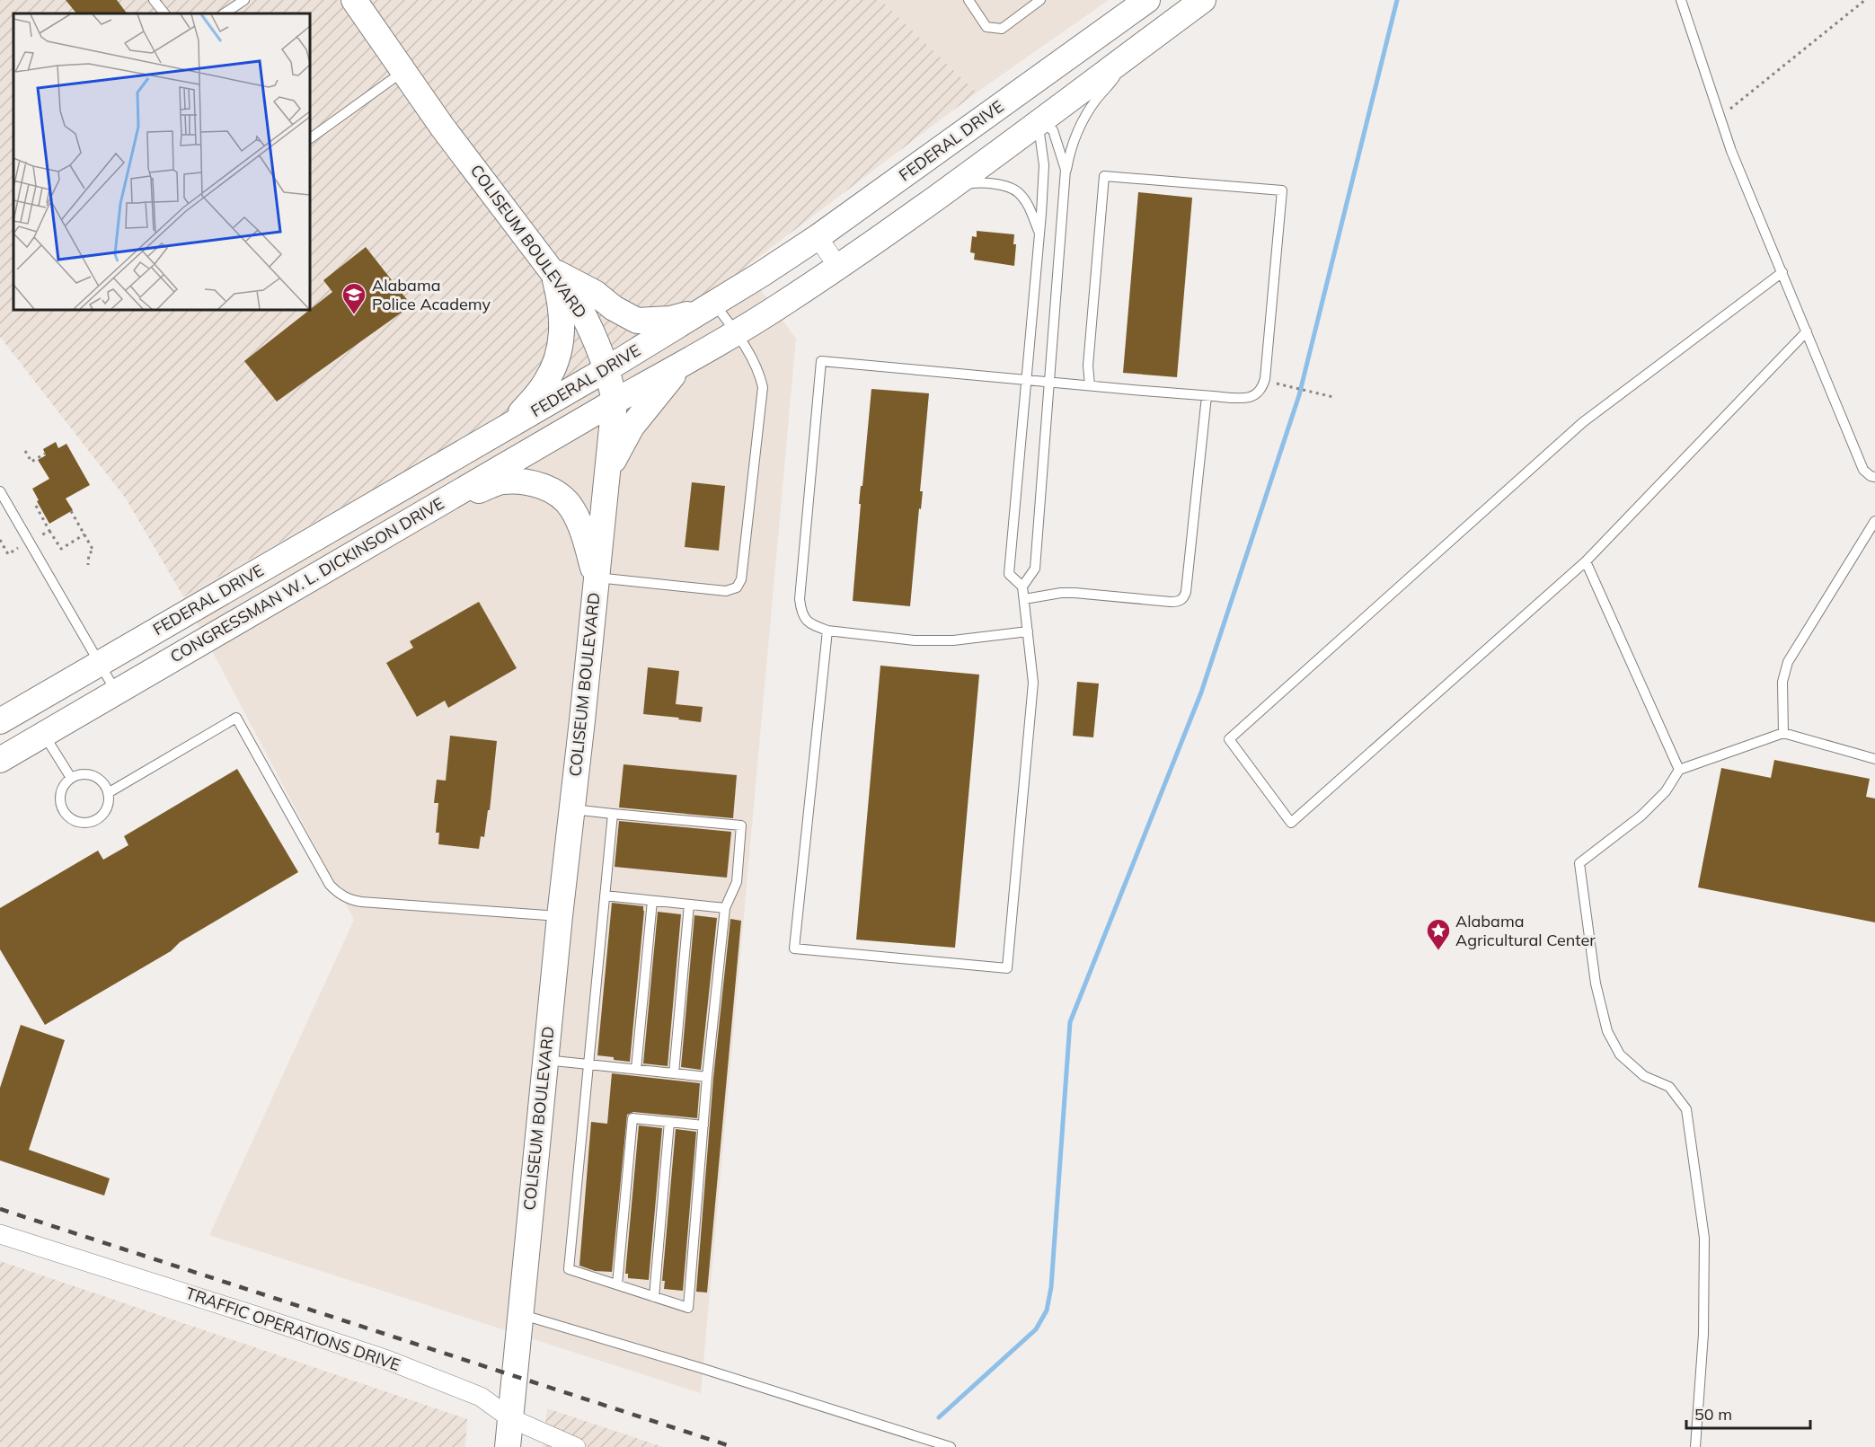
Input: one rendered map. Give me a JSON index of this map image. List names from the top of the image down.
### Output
{
  "streets": {
    "main road": ["FEDERAL DRIVE", "COLISEUM BOULEVARD", "CONGRESSMAN W. L. DICKINSON DRIVE"],
    "street": ["TRAFFIC OPERATIONS DRIVE"]
  },
  "crossings": [
    ["FEDERAL DRIVE", "COLISEUM BOULEVARD"],
    ["FEDERAL DRIVE", "CONGRESSMAN W. L. DICKINSON DRIVE"],
    ["COLISEUM BOULEVARD", "CONGRESSMAN W. L. DICKINSON DRIVE"],
    ["COLISEUM BOULEVARD", "TRAFFIC OPERATIONS DRIVE"]
  ],
  "places": {
    "school or university": ["Alabama Police Academy"],
    "place": ["Alabama Agricultural Center"]
  },
  "scale_bar": "50 m"
}
